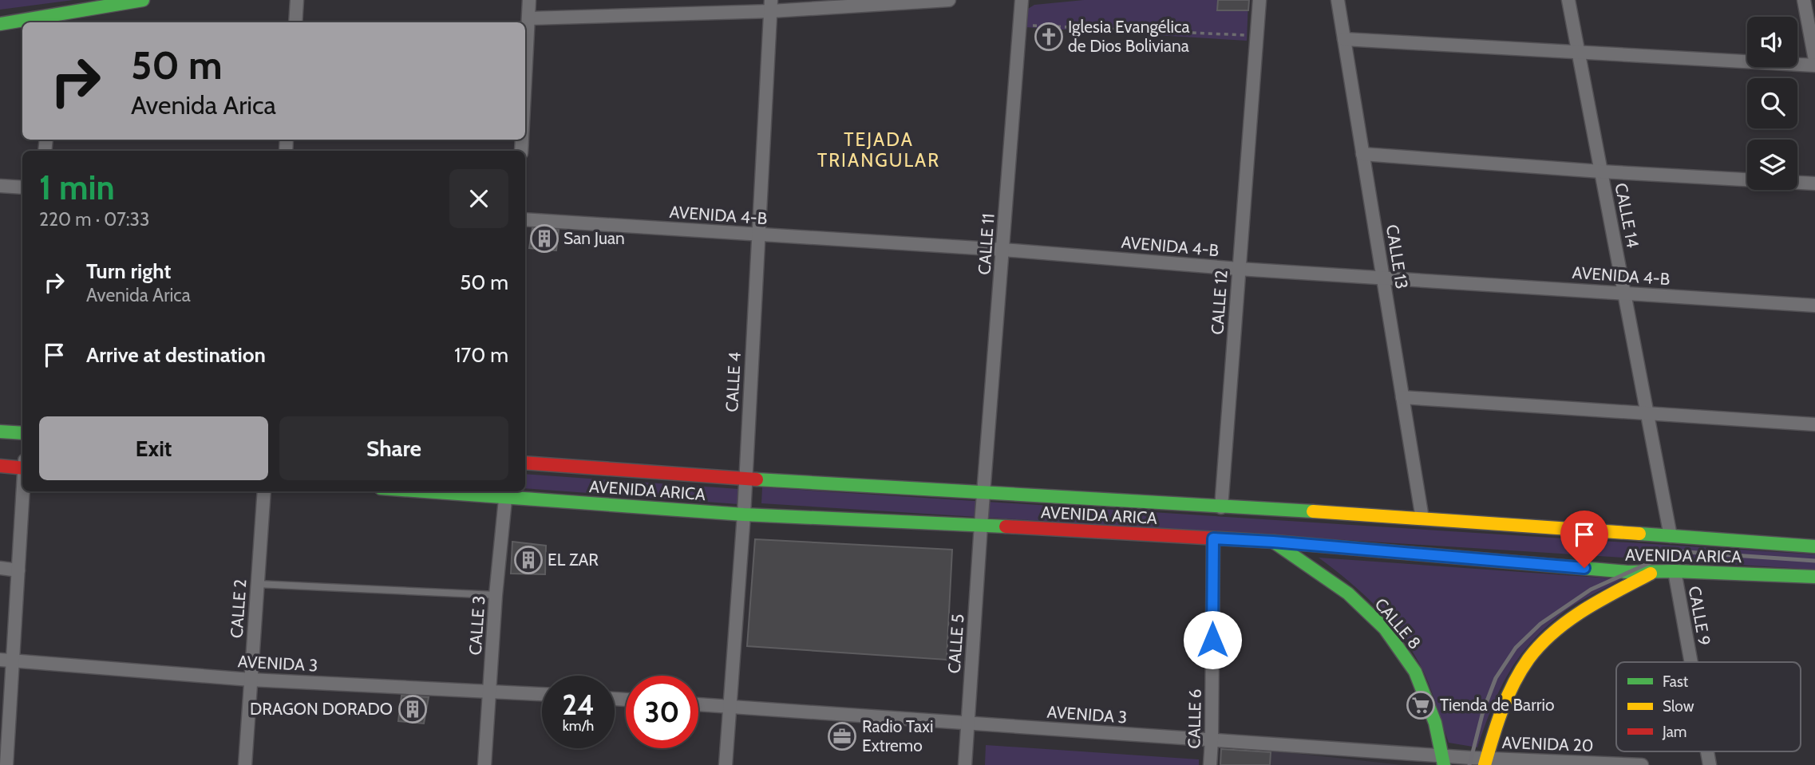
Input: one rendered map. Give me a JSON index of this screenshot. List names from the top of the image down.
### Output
{
  "streets": {
    "street": [
      "AVENIDA 4-B",
      "CALLE 14",
      "CALLE 11",
      "CALLE 13",
      "CALLE 12",
      "CALLE 4",
      "AVENIDA ARICA",
      "CALLE 2",
      "CALLE 9",
      "CALLE 8",
      "CALLE 3",
      "CALLE 5",
      "AVENIDA 3",
      "CALLE 6",
      "AVENIDA 20"
    ]
  },
  "crossings": [
    ["AVENIDA 4-B", "CALLE 14"],
    ["AVENIDA 4-B", "CALLE 11"],
    ["AVENIDA 4-B", "CALLE 13"],
    ["AVENIDA 4-B", "CALLE 12"],
    ["AVENIDA 4-B", "CALLE 4"],
    ["CALLE 14", "AVENIDA ARICA"],
    ["CALLE 11", "AVENIDA ARICA"],
    ["CALLE 11", "CALLE 5"],
    ["CALLE 13", "AVENIDA ARICA"],
    ["CALLE 12", "AVENIDA ARICA"],
    ["CALLE 4", "AVENIDA ARICA"],
    ["CALLE 4", "AVENIDA 3"],
    ["AVENIDA ARICA", "CALLE 9"],
    ["AVENIDA ARICA", "CALLE 8"],
    ["AVENIDA ARICA", "CALLE 3"],
    ["AVENIDA ARICA", "CALLE 5"],
    ["AVENIDA ARICA", "CALLE 6"],
    ["CALLE 2", "AVENIDA 3"],
    ["CALLE 8", "AVENIDA 3"],
    ["CALLE 3", "AVENIDA 3"],
    ["CALLE 5", "AVENIDA 3"],
    ["AVENIDA 3", "CALLE 6"],
    ["AVENIDA 3", "AVENIDA 20"]
  ],
  "districts": ["TEJADA TRIANGULAR"],
  "places": {
    "church": ["Iglesia Evangélica de Dios Boliviana"],
    "building": ["San Juan", "EL ZAR", "DRAGON DORADO"],
    "supermarket": ["Tienda de Barrio"],
    "office": ["Radio Taxi Extremo"]
  },
  "legend": ["Fast", "Slow", "Jam"],
  "page": {
    "turn": ["50 m", "Avenida Arica"],
    "heading": ["1 min", "220 m · 07:33"],
    "list": [
      {
        "name": "Turn right",
        "note": "Avenida Arica",
        "value": "50 m"
      },
      {
        "name": "Arrive at destination",
        "value": "170 m"
      }
    ],
    "buttons": ["Exit", "Share"],
    "speed": "24 km/h",
    "limit": "30"
  }
}
